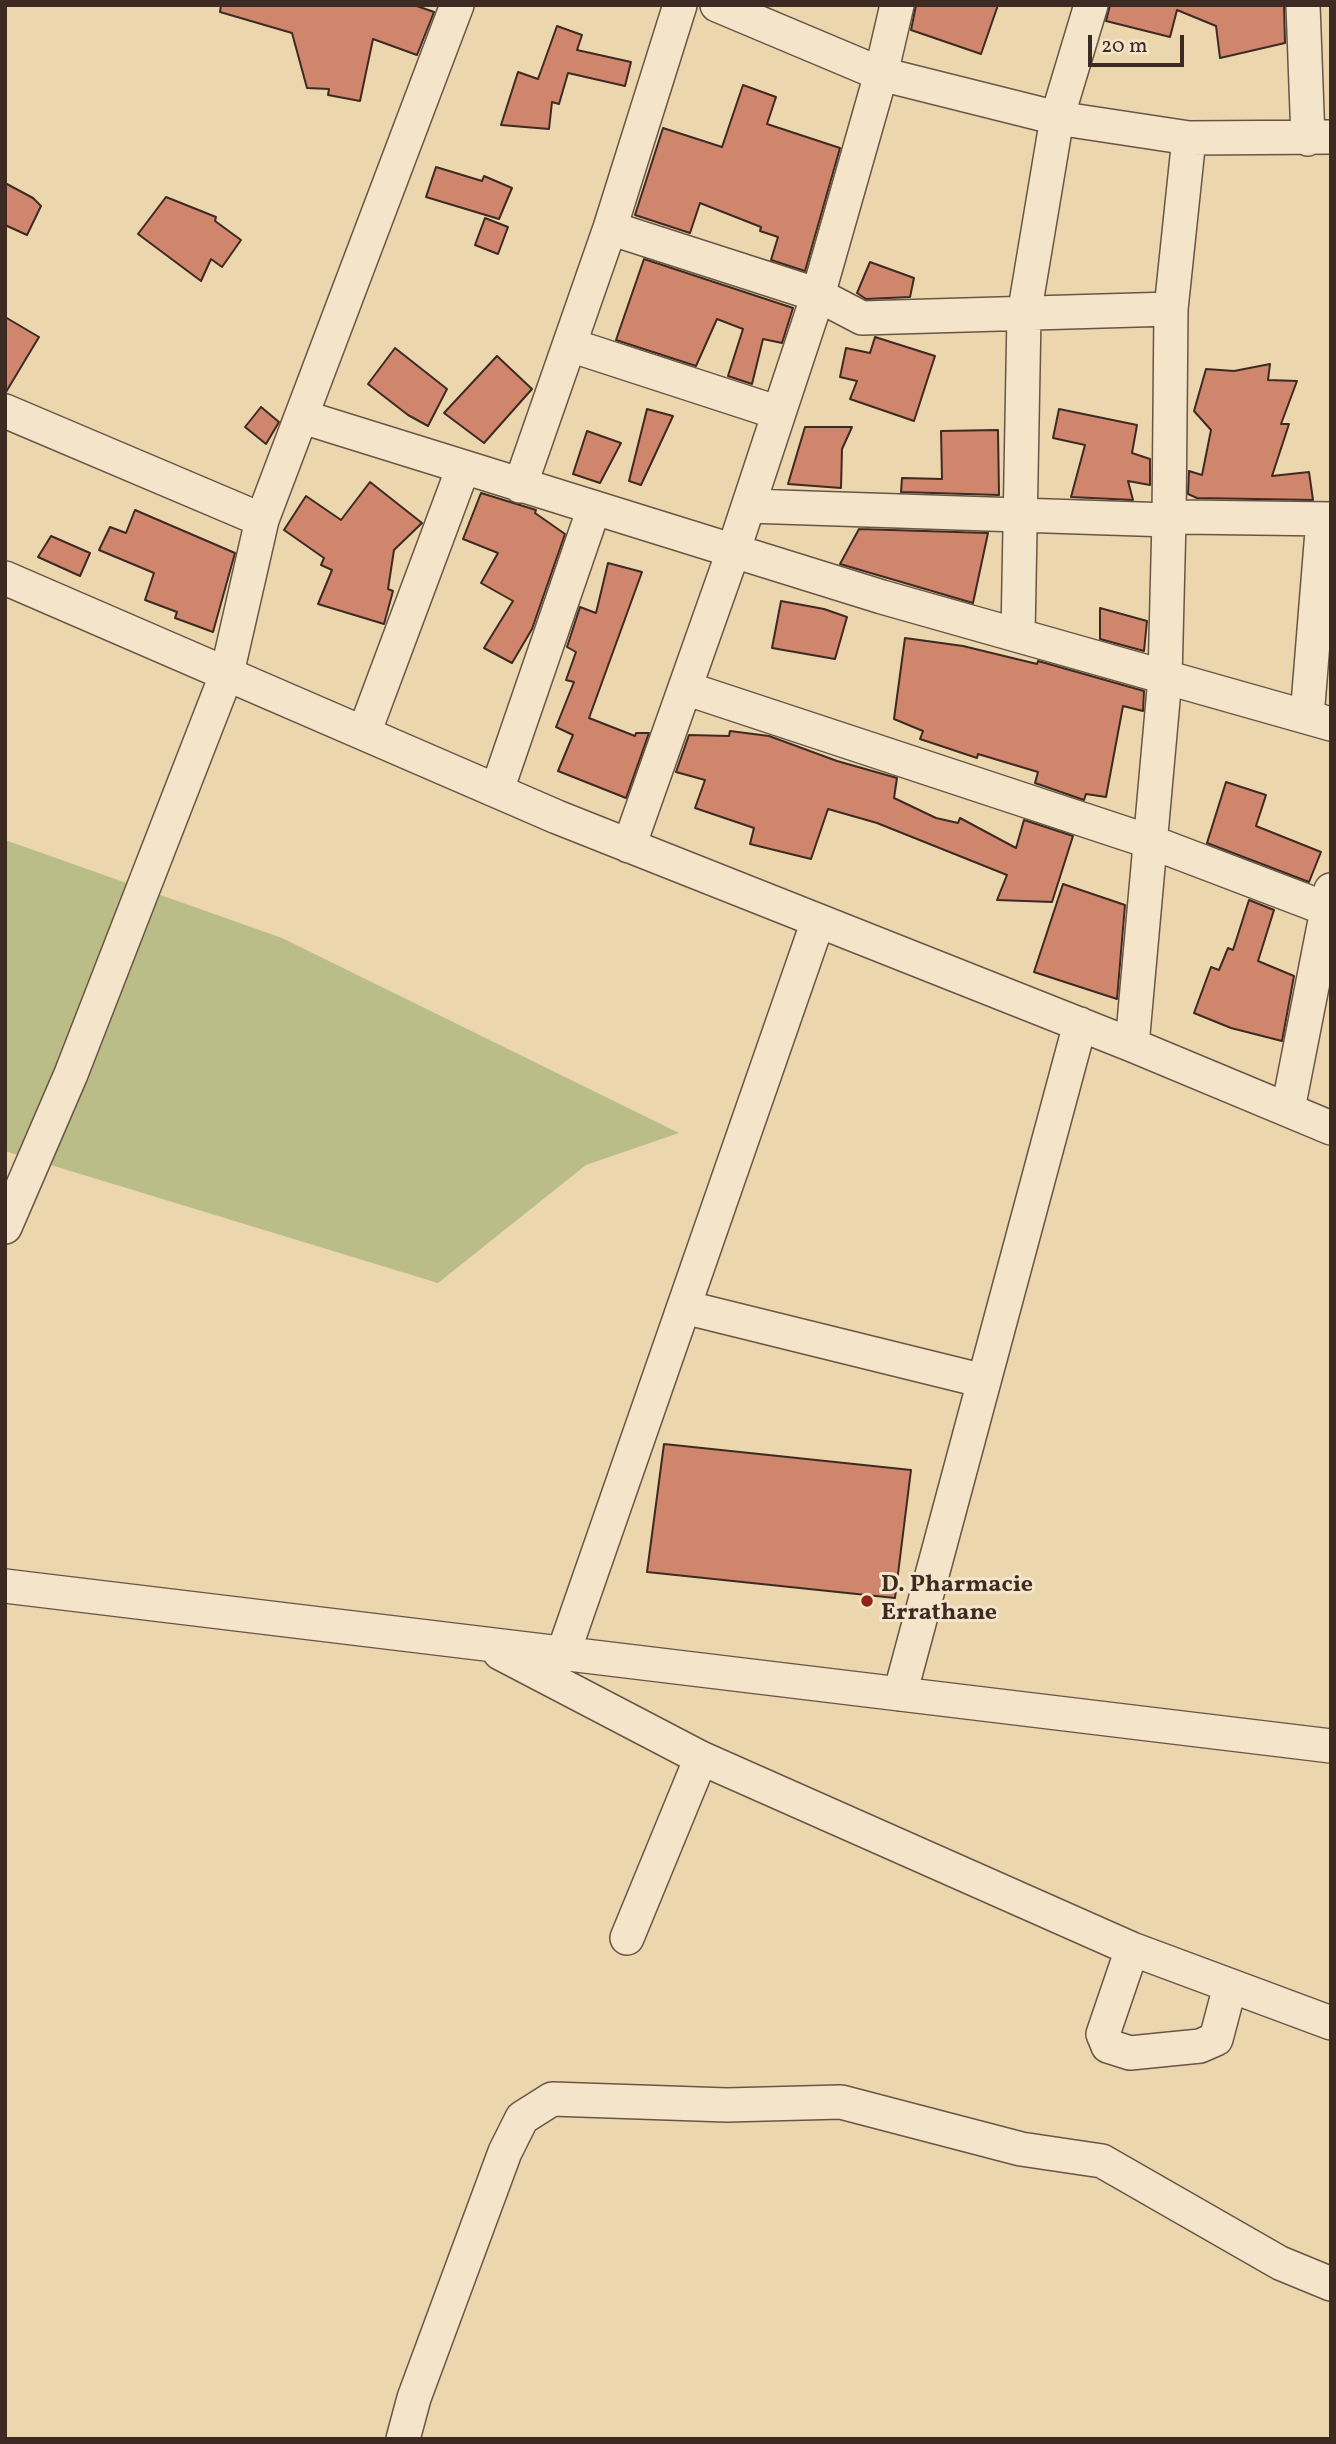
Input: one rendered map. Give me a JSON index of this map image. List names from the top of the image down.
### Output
{
  "places": ["D. Pharmacie Errathane"],
  "scale_bar": "20 m"
}
